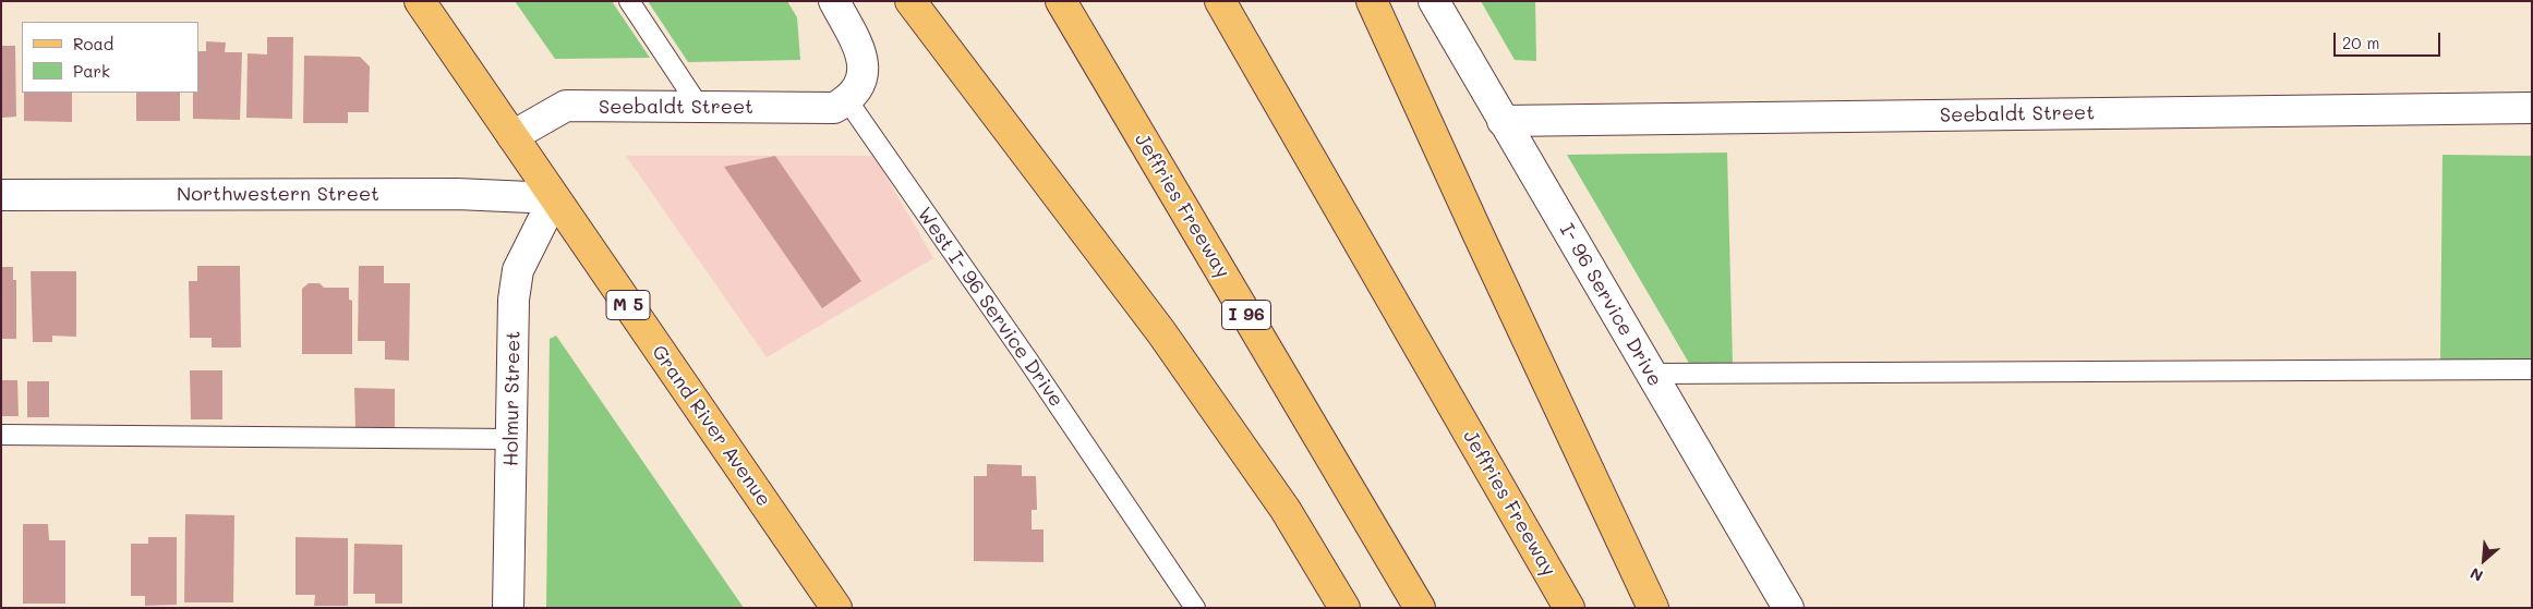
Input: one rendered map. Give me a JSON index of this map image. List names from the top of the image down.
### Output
{
  "streets": {
    "main road": [
      "Jeffries Freeway",
      "M 5",
      "I 96",
      "Grand River Avenue"
    ],
    "street": [
      "Seebaldt Street",
      "Northwestern Street",
      "I- 96 Service Drive",
      "Holmur Street"
    ],
    "lane": ["West I- 96 Service Drive"]
  },
  "crossings": [
    ["Seebaldt Street", "I- 96 Service Drive"],
    ["Seebaldt Street", "West I- 96 Service Drive"],
    ["Seebaldt Street", "Grand River Avenue"],
    ["Northwestern Street", "Holmur Street"],
    ["Northwestern Street", "Grand River Avenue"],
    ["Holmur Street", "Grand River Avenue"]
  ],
  "legend": ["Road", "Park"],
  "scale_bar": "20 m",
  "north": "bottom left"
}
